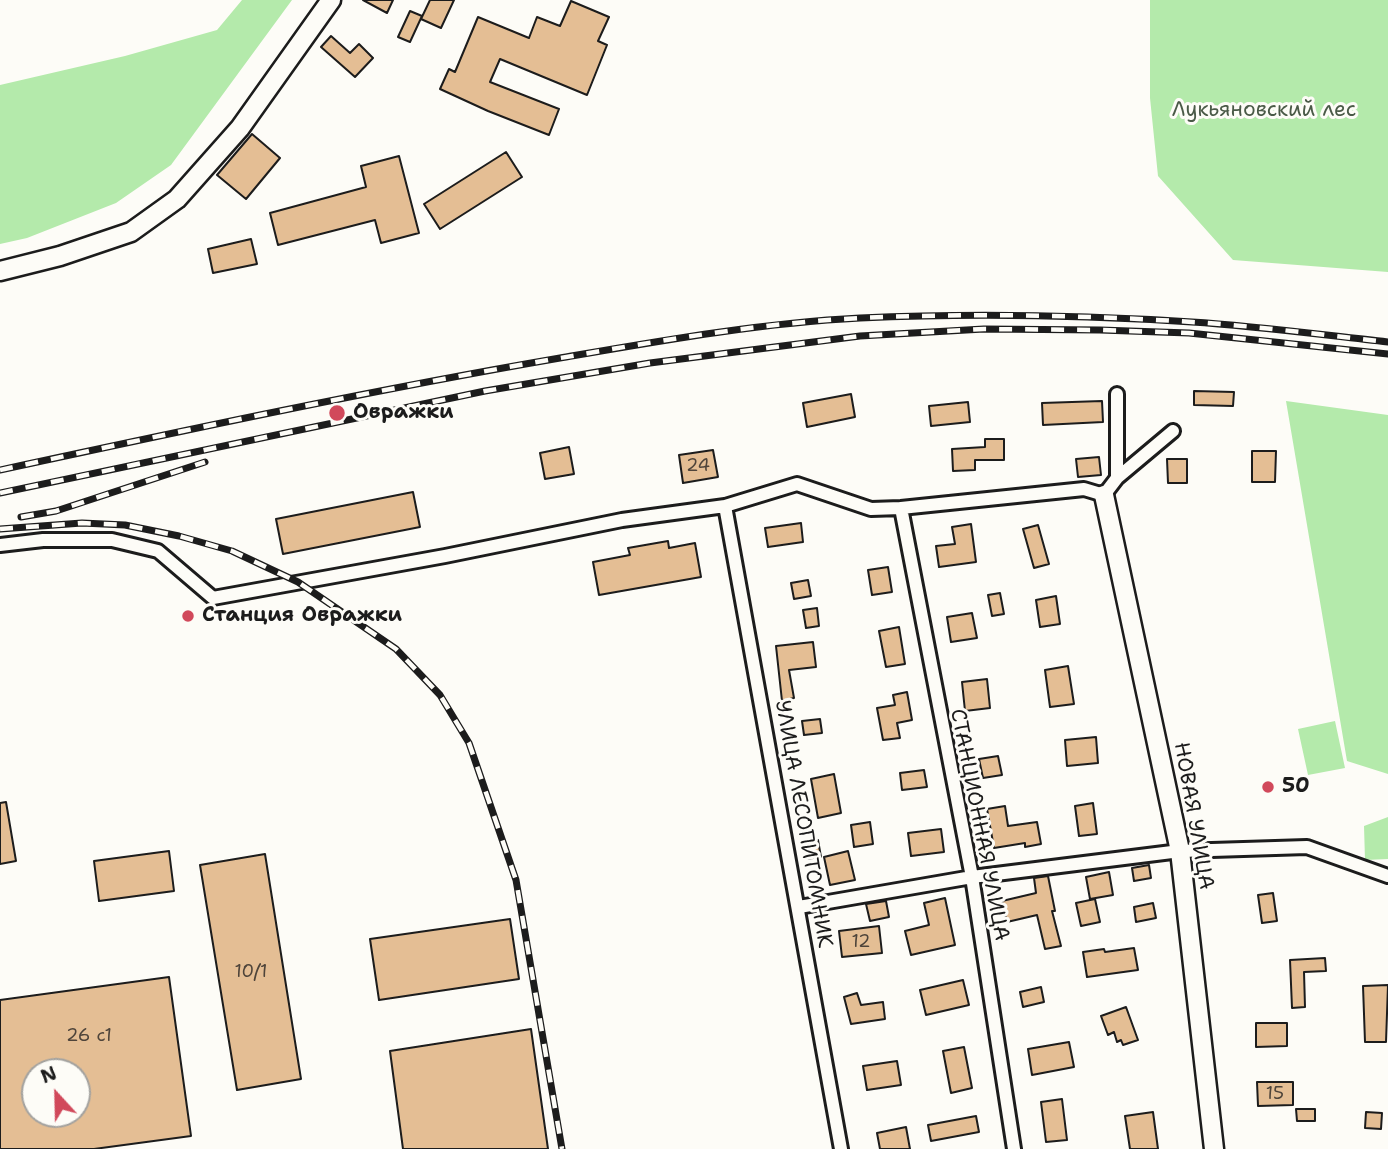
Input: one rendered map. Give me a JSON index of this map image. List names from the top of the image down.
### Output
{
  "streets": {
    "street": ["НОВАЯ УЛИЦА", "УЛИЦА ЛЕСОПИТОМНИК", "СТАНЦИОННАЯ УЛИЦА"]
  },
  "parks": ["Лукьяновский лес"],
  "places": ["Овражки", "Станция Овражки", "50"],
  "house_numbers": [
    "24",
    "12",
    "10/1",
    "26 с1",
    "15"
  ],
  "north": "top"
}
